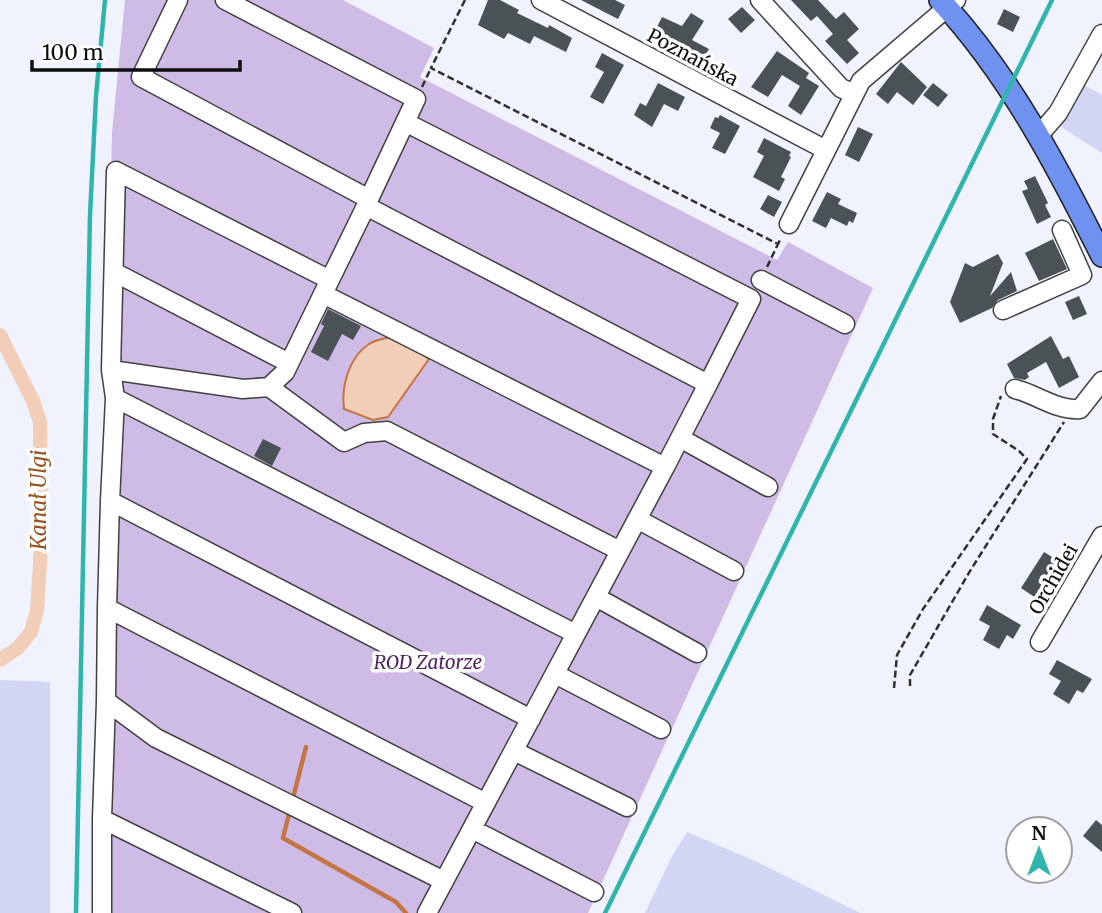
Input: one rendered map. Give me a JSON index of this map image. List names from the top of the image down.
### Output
{
  "streets": {
    "street": ["Poznańska", "Orchidei"]
  },
  "water": ["Kanał Ulgi"],
  "parks": ["ROD Zatorze"],
  "scale_bar": "100 m",
  "north": "top"
}
